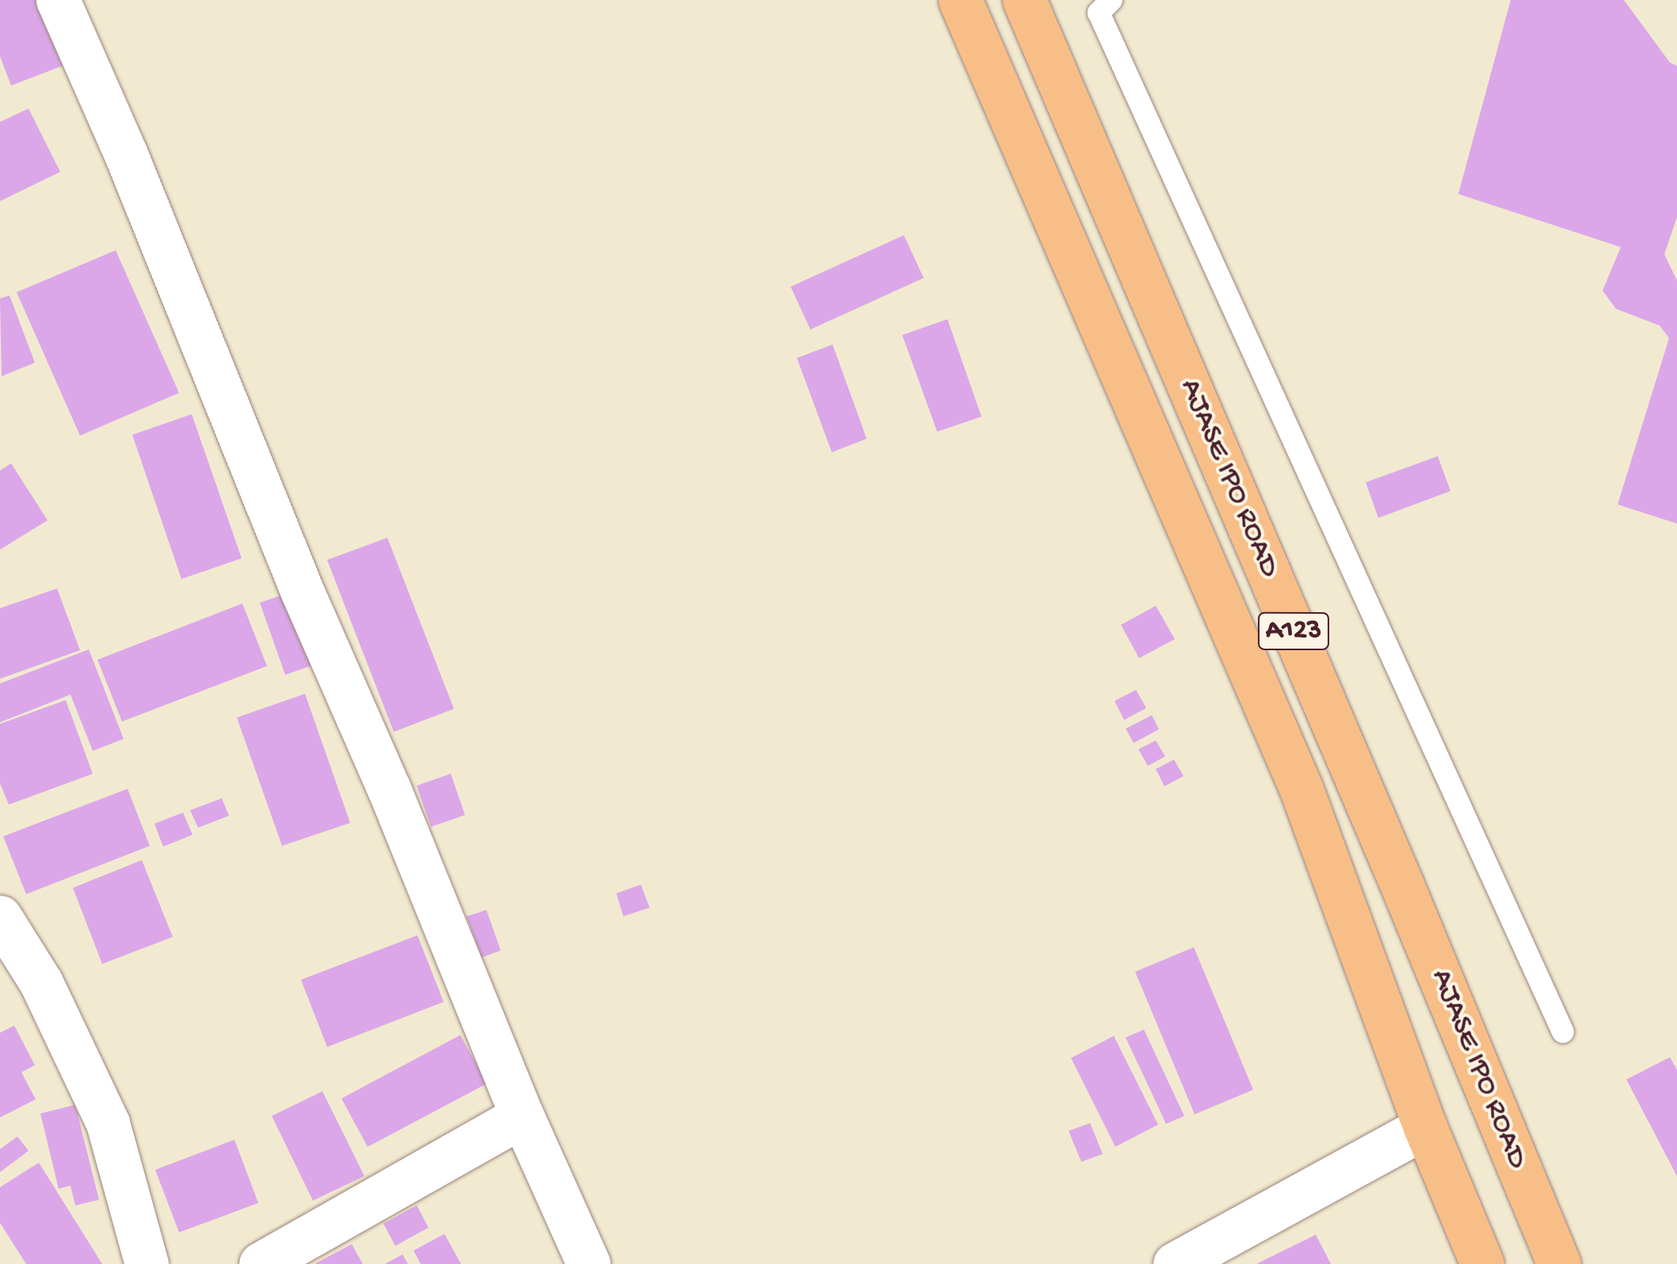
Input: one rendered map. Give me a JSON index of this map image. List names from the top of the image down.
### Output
{
  "streets": {
    "highway": ["AJASE IPO ROAD", "A123"]
  }
}
